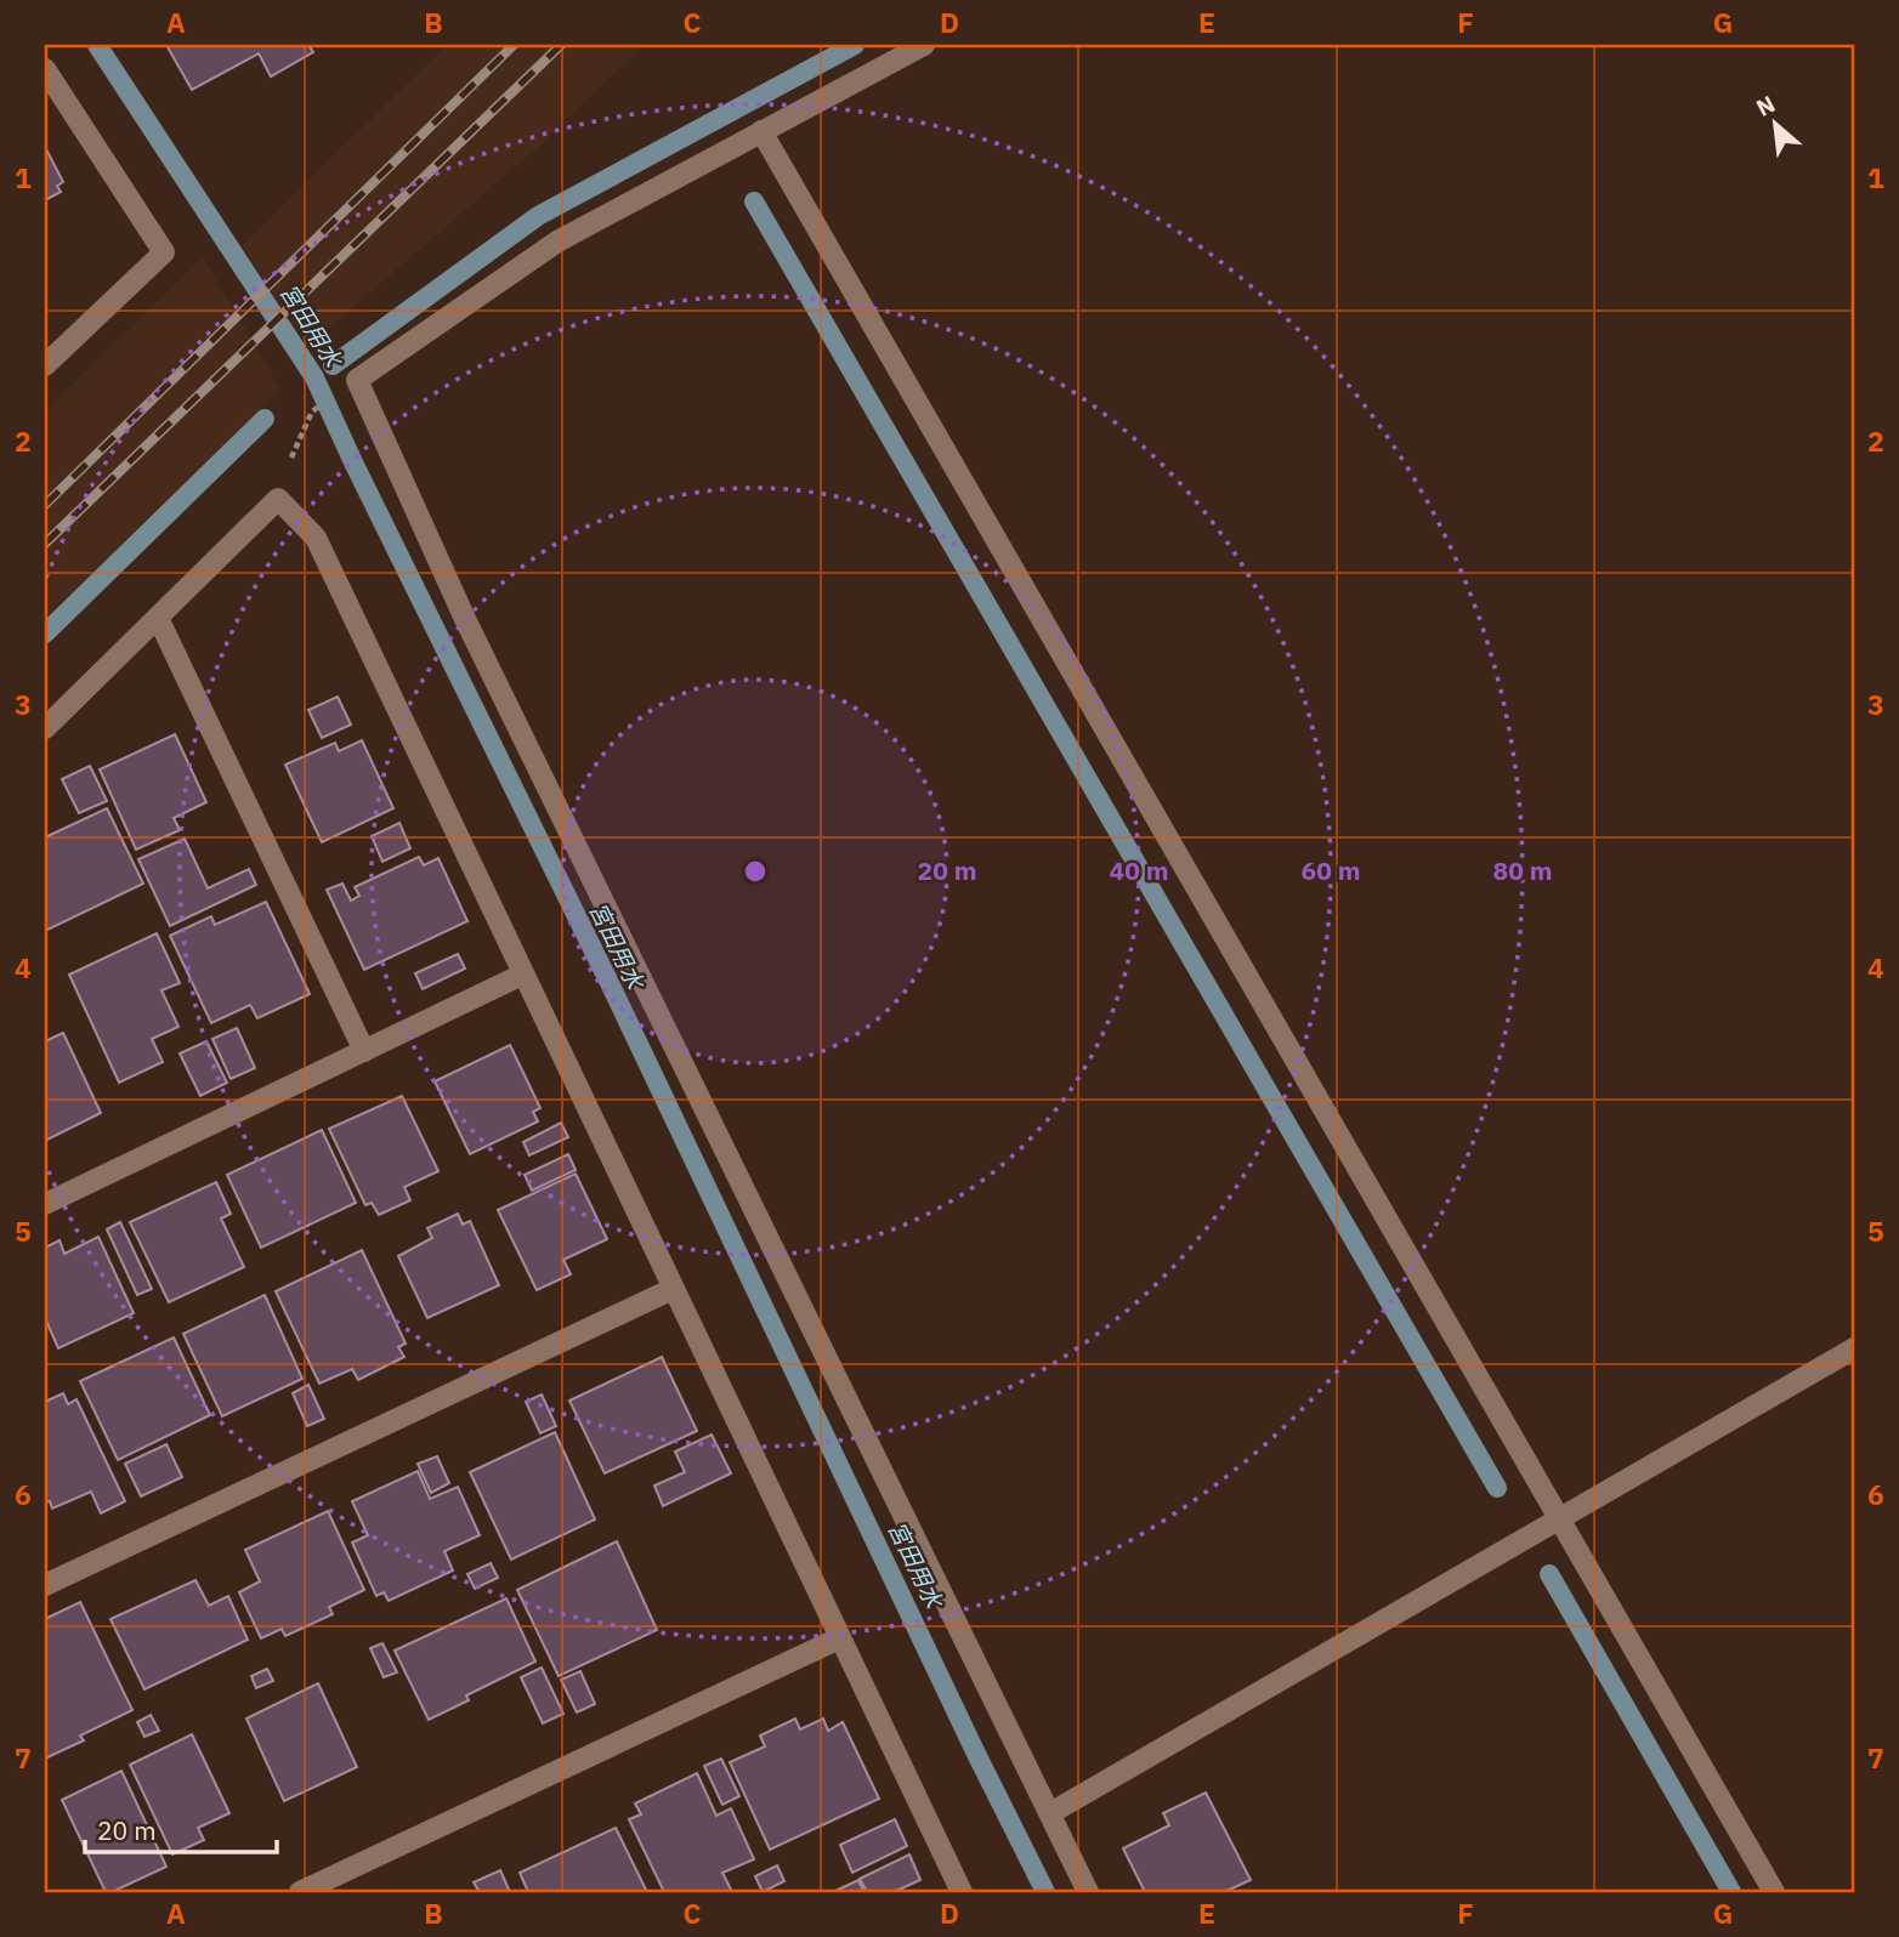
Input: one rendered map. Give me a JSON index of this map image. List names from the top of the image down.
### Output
{
  "water": ["宮田用水"],
  "scale_bar": "20 m",
  "north": "top left",
  "grid": {
    "columns": [
      "A",
      "B",
      "C",
      "D",
      "E",
      "F",
      "G"
    ],
    "rows": [
      "1",
      "2",
      "3",
      "4",
      "5",
      "6",
      "7"
    ]
  },
  "rings": [
    "20 m",
    "40 m",
    "60 m",
    "80 m"
  ]
}
